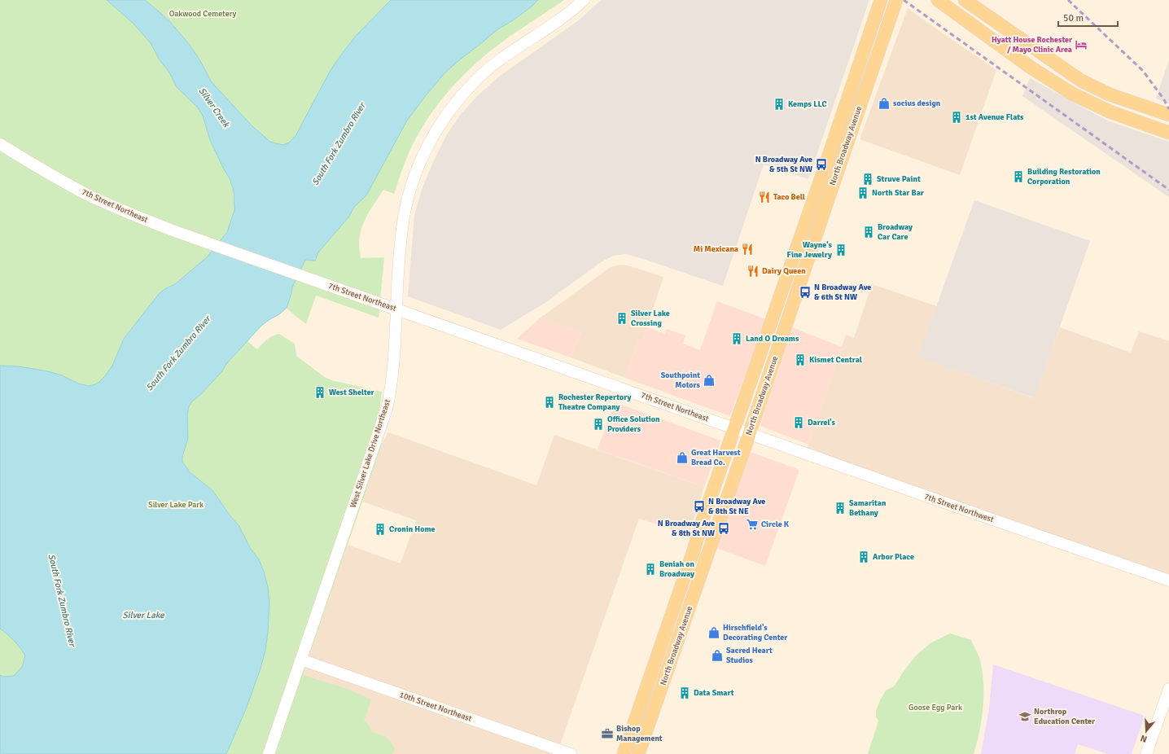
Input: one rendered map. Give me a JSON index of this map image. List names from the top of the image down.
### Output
{
  "streets": {
    "main road": [
      "North Broadway Avenue",
      "7th Street Northeast",
      "West Silver Lake Drive Northeast",
      "7th Street Northwest",
      "10th Street Northeast"
    ]
  },
  "crossings": [
    ["North Broadway Avenue", "7th Street Northeast"],
    ["North Broadway Avenue", "7th Street Northwest"],
    ["7th Street Northeast", "West Silver Lake Drive Northeast"],
    ["7th Street Northeast", "7th Street Northwest"],
    ["West Silver Lake Drive Northeast", "10th Street Northeast"]
  ],
  "water": ["Silver Creek", "South Fork Zumbro River", "Silver Lake"],
  "parks": ["Oakwood Cemetery", "Silver Lake Park", "Goose Egg Park"],
  "places": {
    "hotel": ["Hyatt House Rochester / Mayo Clinic Area"],
    "shop": [
      "socius design",
      "Southpoint Motors",
      "Great Harvest Bread Co.",
      "Hirschfield's Decorating Center",
      "Sacred Heart Studios"
    ],
    "building": [
      "Kemps LLC",
      "1st Avenue Flats",
      "Building Restoration Corporation",
      "Struve Paint",
      "North Star Bar",
      "Broadway Car Care",
      "Wayne's Fine Jewelry",
      "Silver Lake Crossing",
      "Land O Dreams",
      "Kismet Central",
      "West Shelter",
      "Rochester Repertory Theatre Company",
      "Darrel's",
      "Office Solution Providers",
      "Samaritan Bethany",
      "Cronin Home",
      "Arbor Place",
      "Beniah on Broadway",
      "Data Smart"
    ],
    "bus stop": [
      "N Broadway Ave & 5th St NW",
      "N Broadway Ave & 6th St NW",
      "N Broadway Ave & 8th St NE",
      "N Broadway Ave & 8th St NW"
    ],
    "restaurant": ["Taco Bell", "Mi Mexicana", "Dairy Queen"],
    "supermarket": ["Circle K"],
    "school or university": ["Northrop Education Center"],
    "office": ["Bishop Management"]
  },
  "scale_bar": "50 m",
  "north": "bottom"
}
